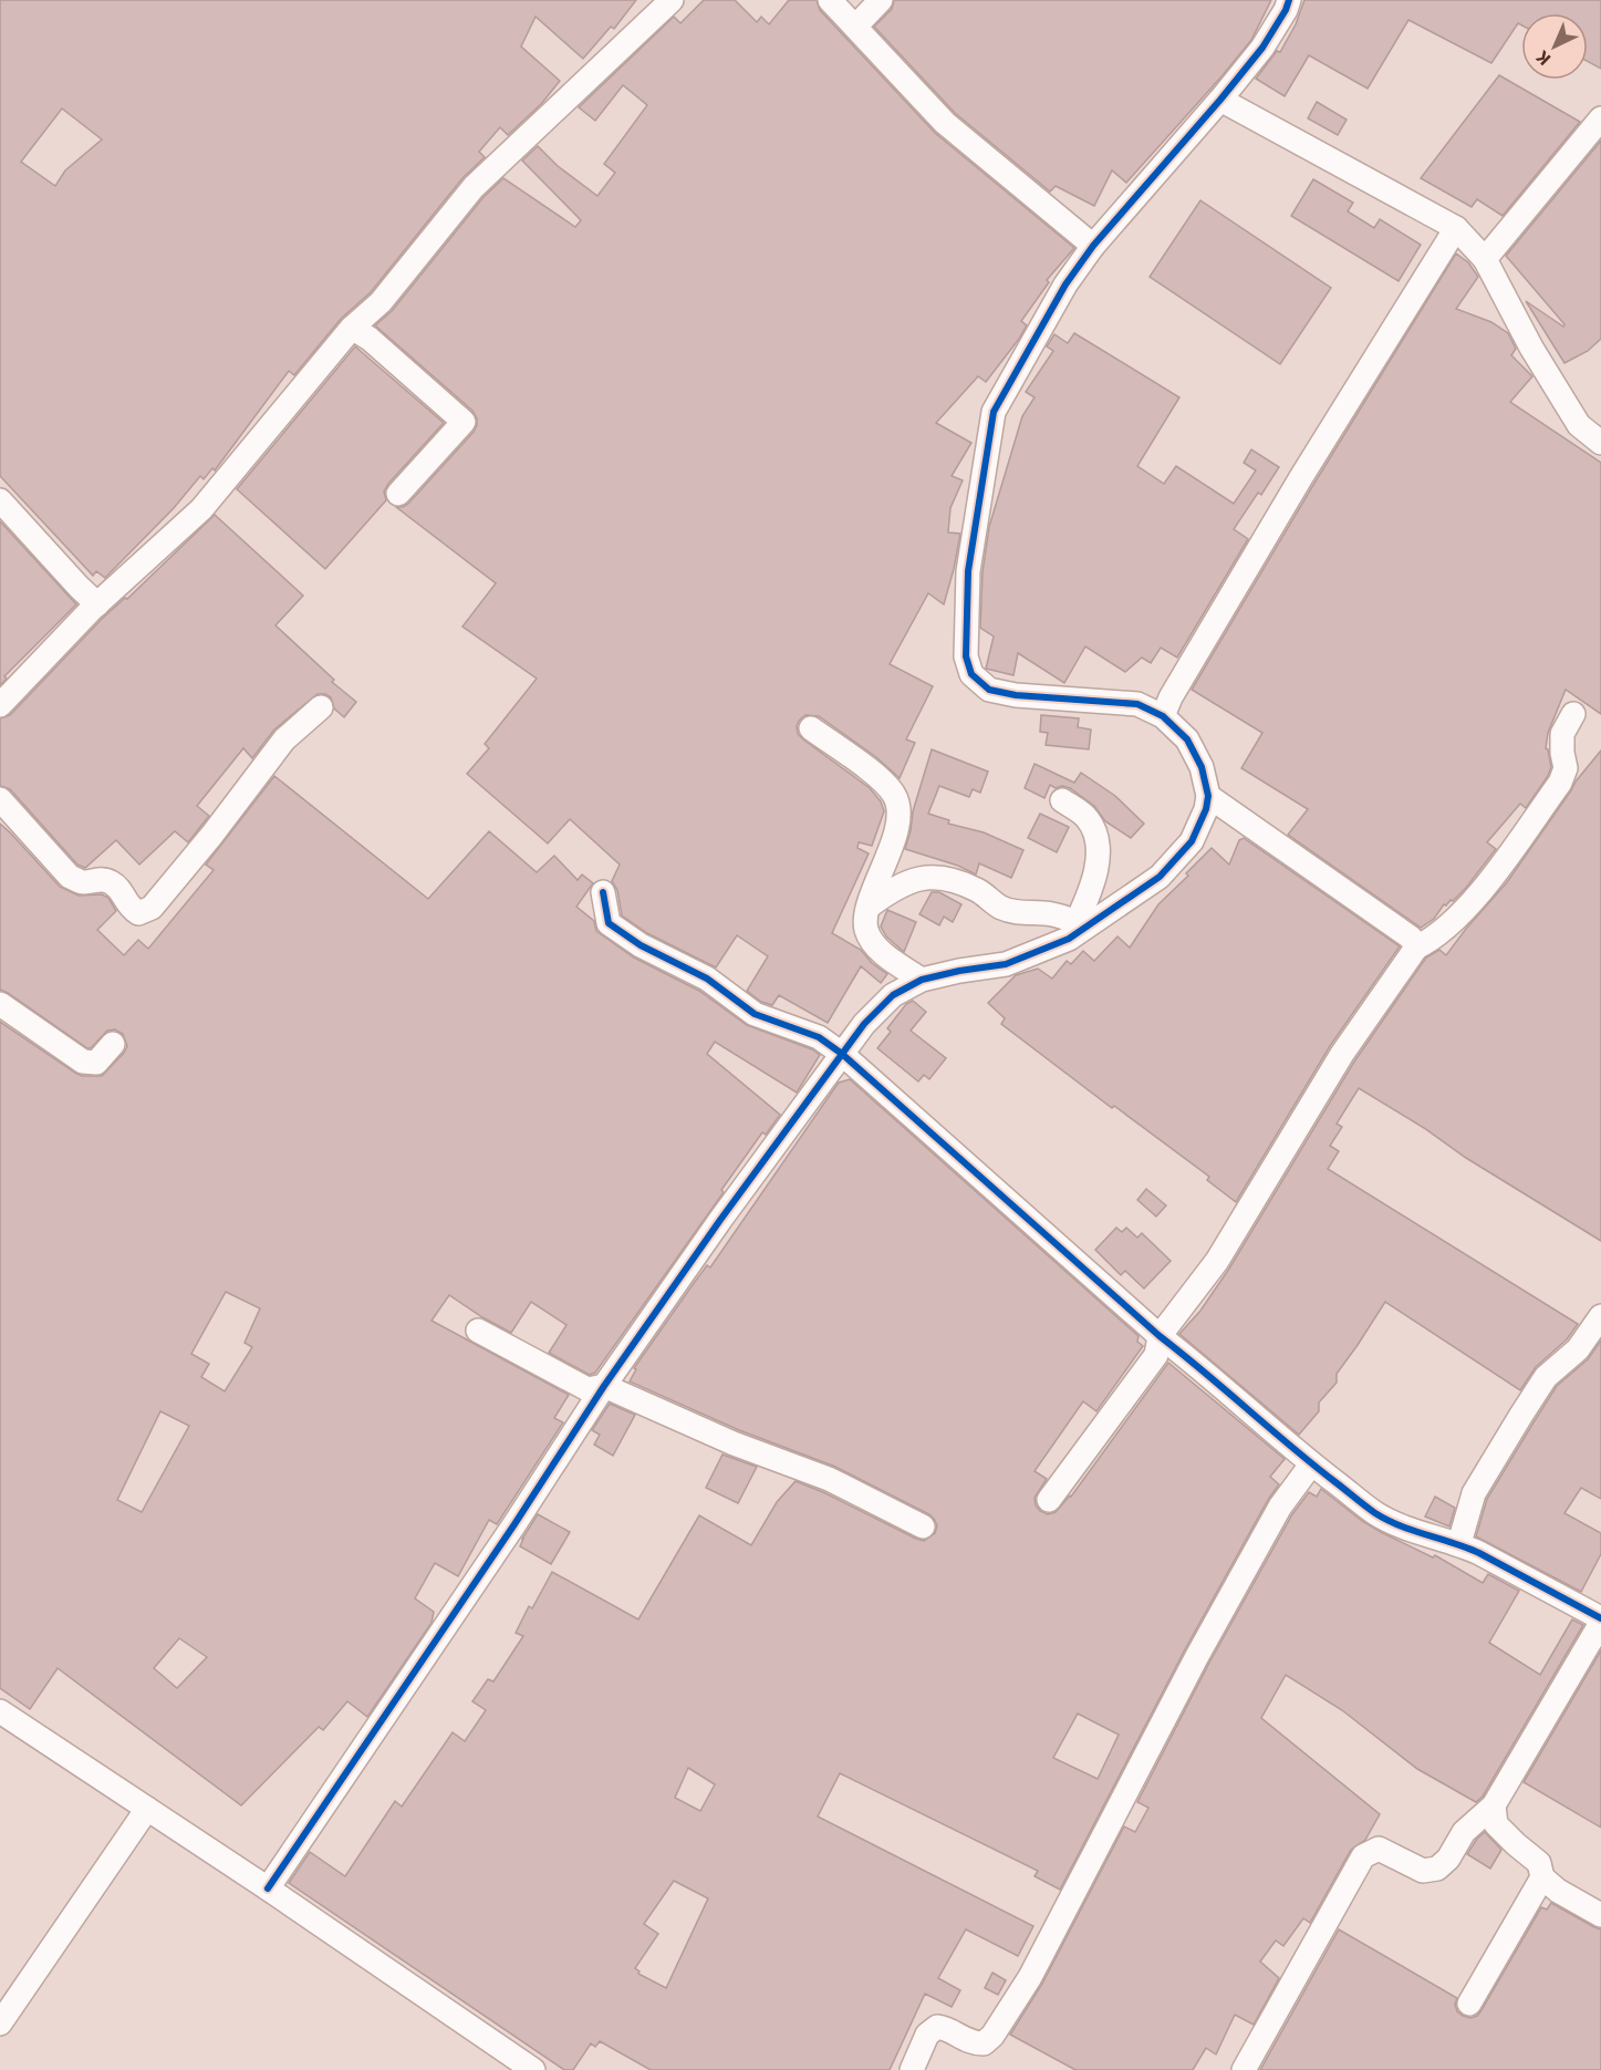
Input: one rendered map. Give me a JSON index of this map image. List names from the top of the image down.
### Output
{
  "north": "bottom left"
}
